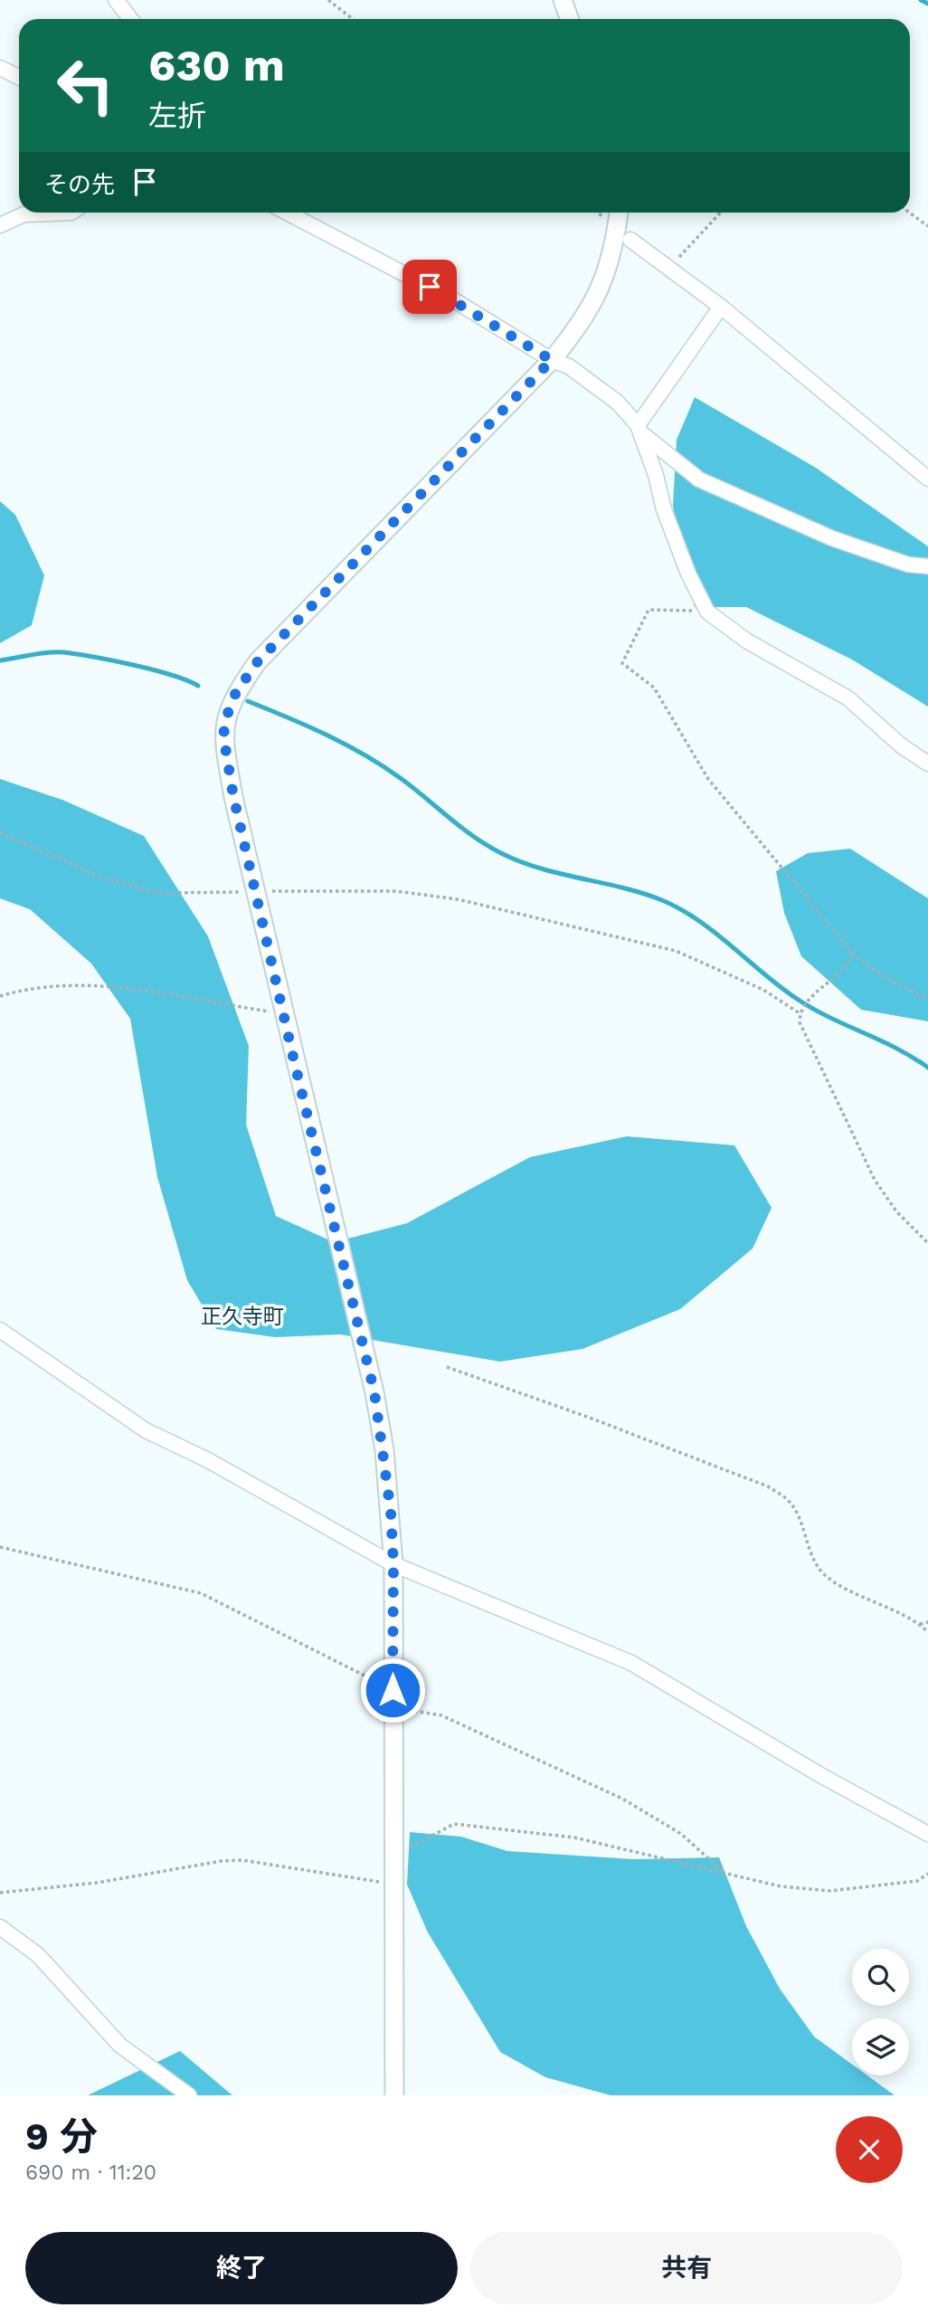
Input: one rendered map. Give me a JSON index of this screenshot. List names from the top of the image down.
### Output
{
  "districts": ["正久寺町"],
  "page": {
    "turn": ["630 m", "左折"],
    "then": "その先",
    "heading": ["9 分", "690 m · 11:20"],
    "buttons": ["終了", "共有"]
  }
}
